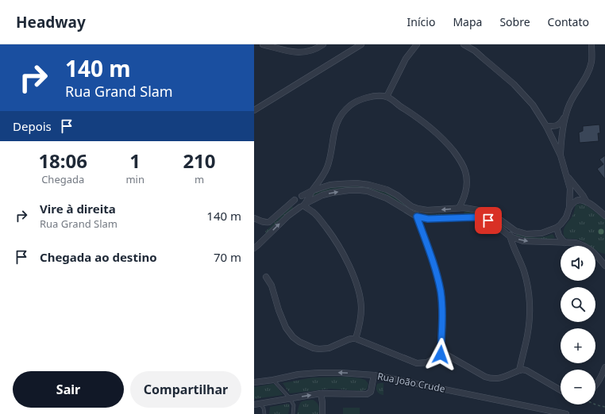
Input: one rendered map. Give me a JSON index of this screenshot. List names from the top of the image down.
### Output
{
  "streets": {
    "street": ["Rua João Crude"]
  },
  "page": {
    "header": "Headway",
    "nav": [
      "Início",
      "Mapa",
      "Sobre",
      "Contato"
    ],
    "turn": ["140 m", "Rua Grand Slam"],
    "then": "Depois",
    "eta": [
      "18:06",
      "Chegada",
      "1",
      "min",
      "210",
      "m"
    ],
    "list": [
      {
        "name": "Vire à direita",
        "note": "Rua Grand Slam",
        "value": "140 m"
      },
      {
        "name": "Chegada ao destino",
        "value": "70 m"
      }
    ],
    "map_buttons": ["+", "−"],
    "buttons": ["Sair", "Compartilhar"]
  }
}
